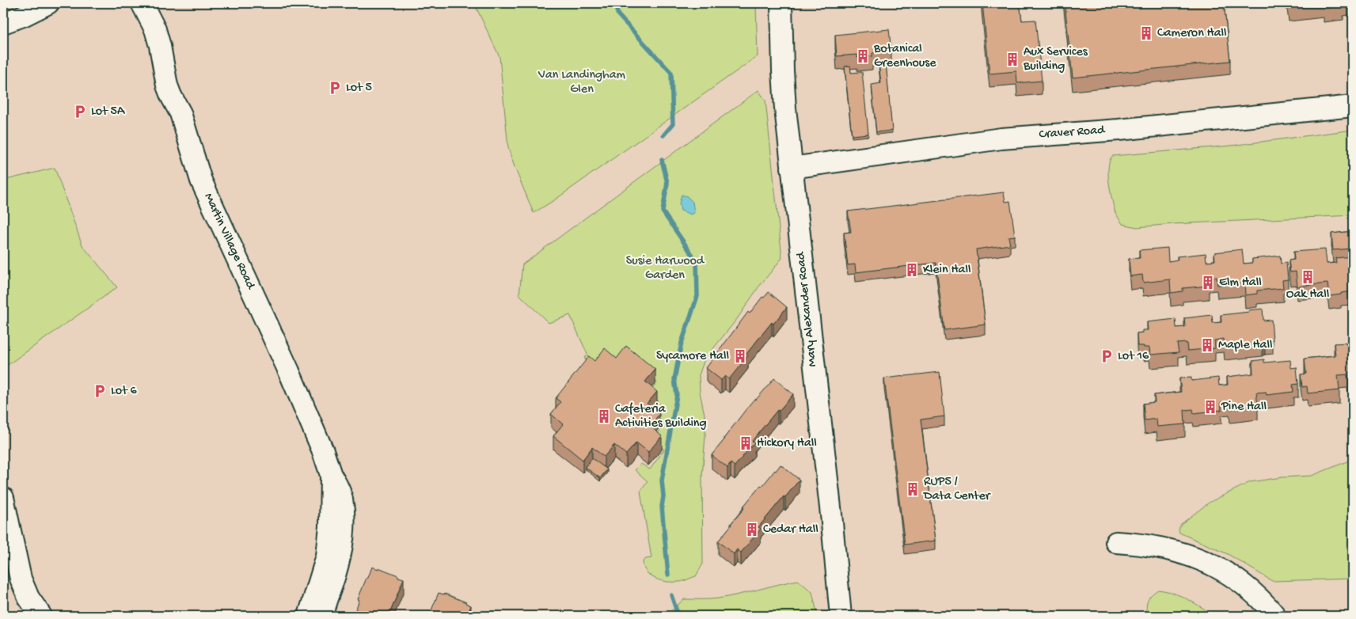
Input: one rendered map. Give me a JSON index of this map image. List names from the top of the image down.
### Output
{
  "streets": {
    "street": ["Craver Road", "Martin Village Road", "Mary Alexander Road"]
  },
  "crossings": [
    ["Craver Road", "Mary Alexander Road"]
  ],
  "parks": ["Van Landingham Glen", "Susie Harwood Garden"],
  "places": {
    "building": [
      "Cameron Hall",
      "Botanical Greenhouse",
      "Aux Services Building",
      "Klein Hall",
      "Oak Hall",
      "Elm Hall",
      "Maple Hall",
      "Sycamore Hall",
      "Pine Hall",
      "Cafeteria Activities Building",
      "Hickory Hall",
      "RUP5 / Data Center",
      "Cedar Hall"
    ],
    "parking": [
      "Lot 5",
      "Lot 5A",
      "Lot 16",
      "Lot 6"
    ]
  }
}
